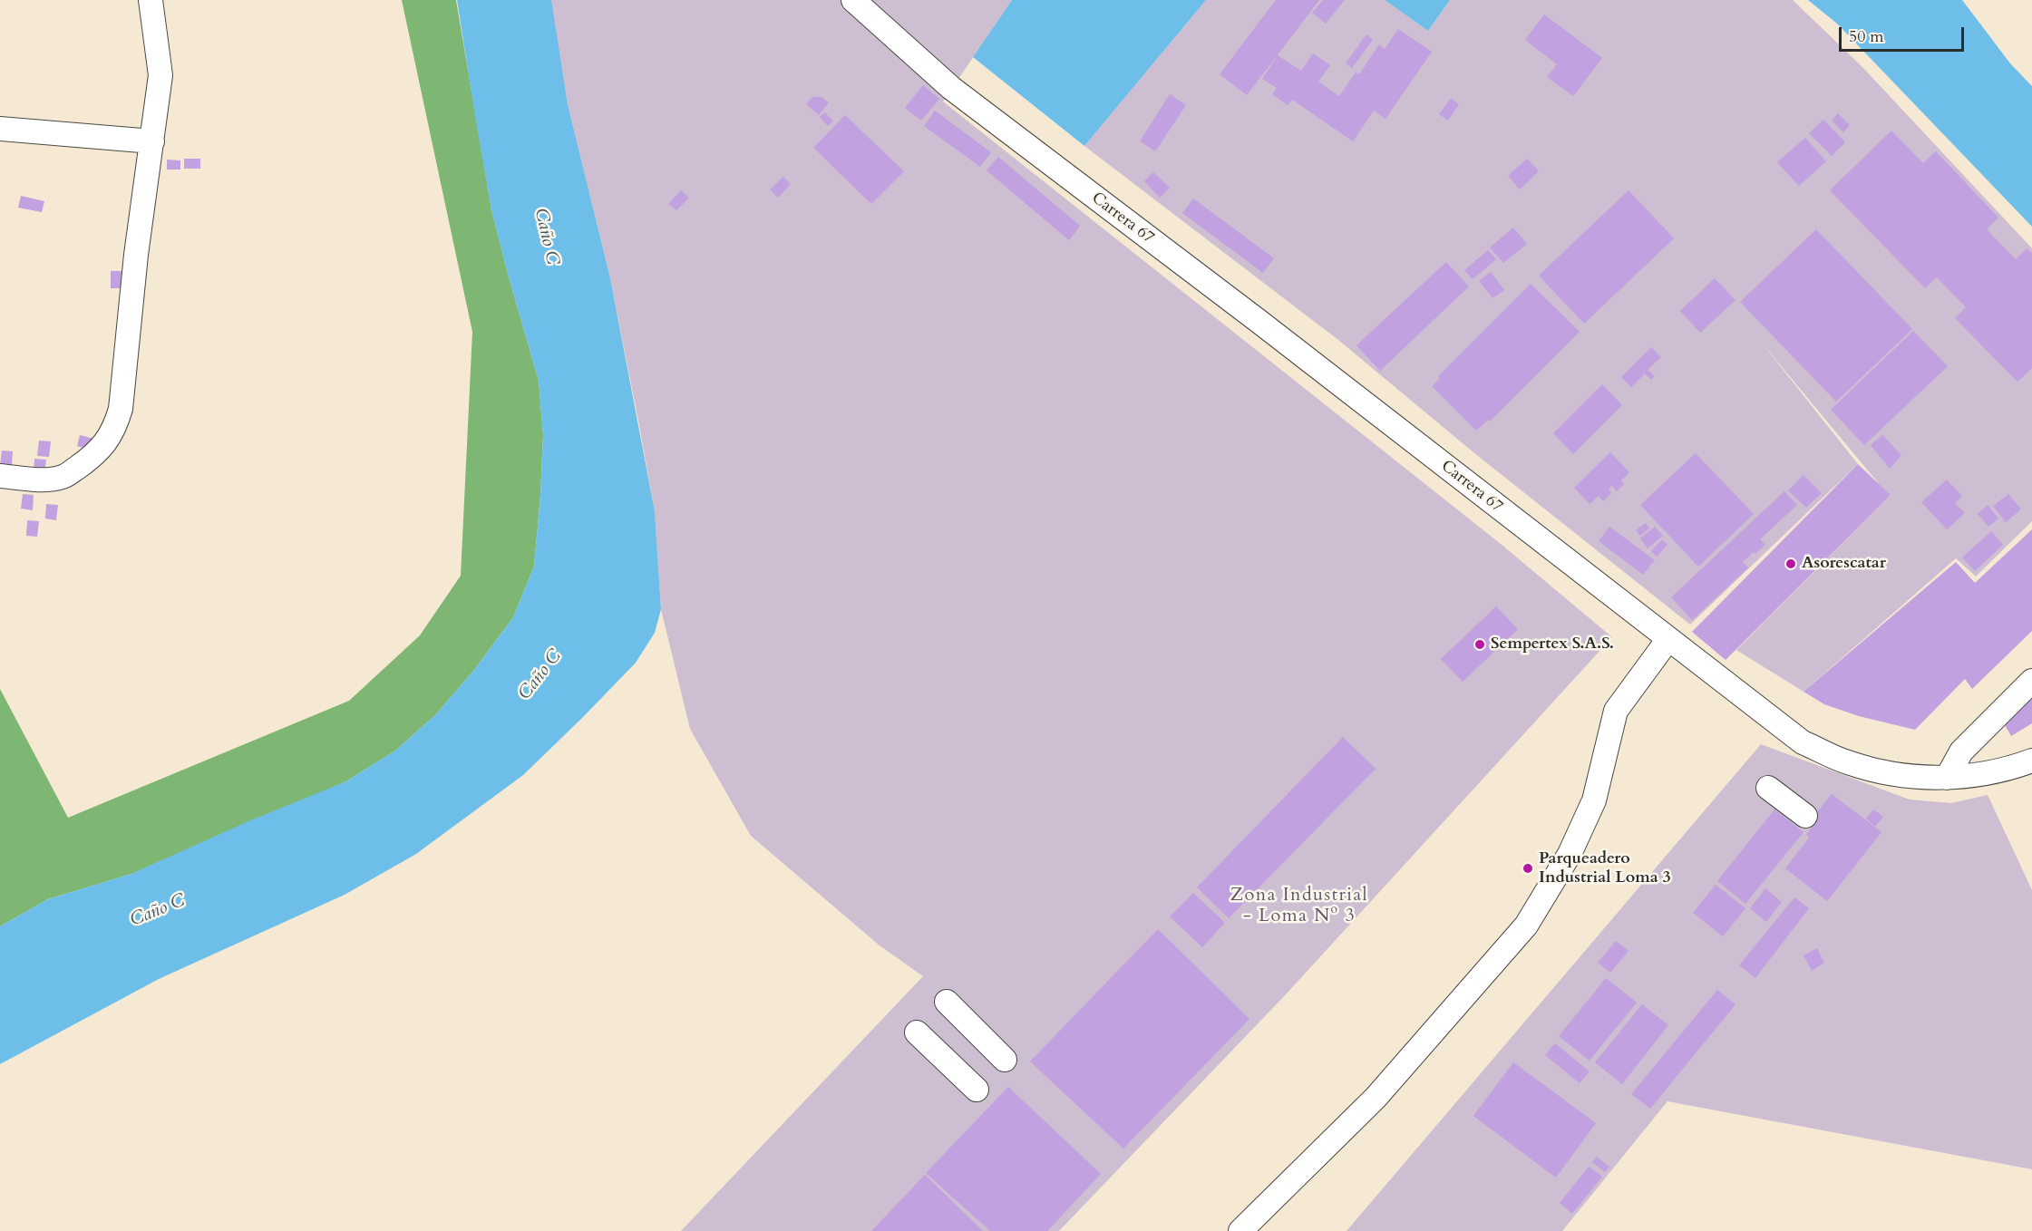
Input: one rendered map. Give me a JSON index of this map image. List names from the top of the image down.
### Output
{
  "streets": {
    "street": ["Carrera 67"]
  },
  "districts": ["Zona Industrial - Loma Nº 3"],
  "water": ["Caño C"],
  "places": ["Asorescatar", "Sempertex S.A.S.", "Parqueadero Industrial Loma 3"],
  "scale_bar": "50 m"
}
